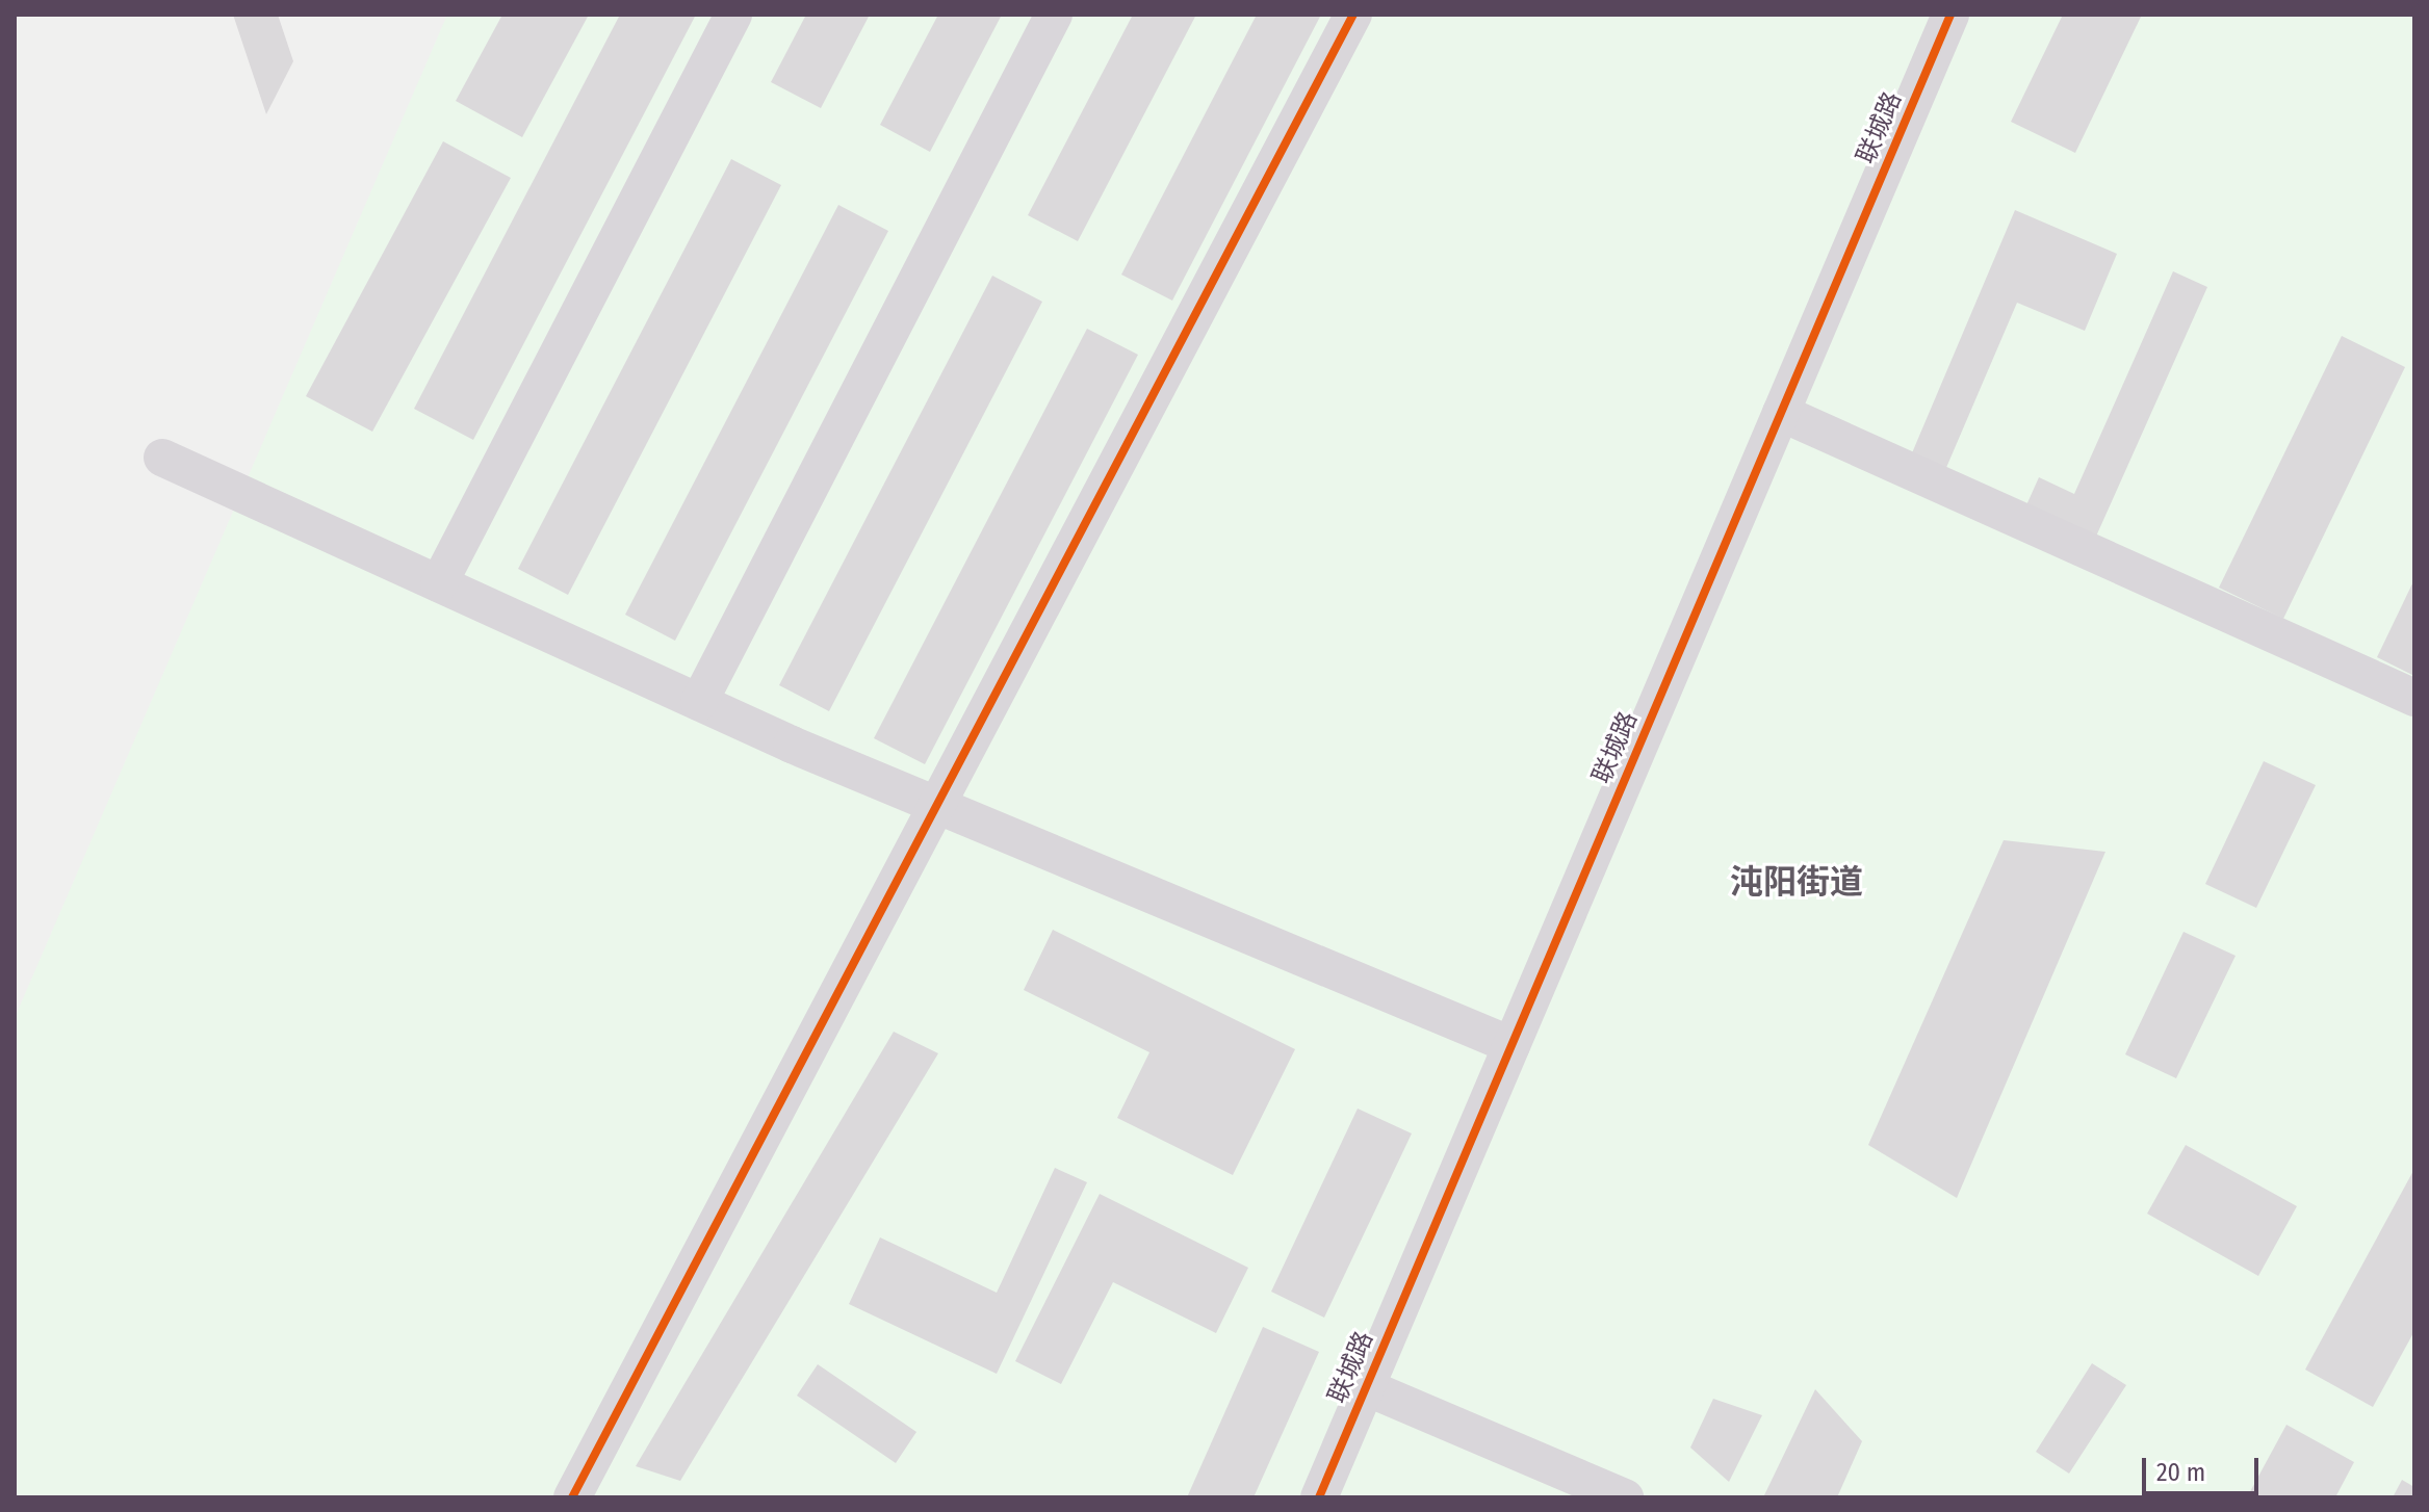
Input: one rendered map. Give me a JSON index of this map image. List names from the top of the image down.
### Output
{
  "streets": {
    "street": ["联城路"]
  },
  "districts": ["沌阳街道"],
  "scale_bar": "20 m"
}
